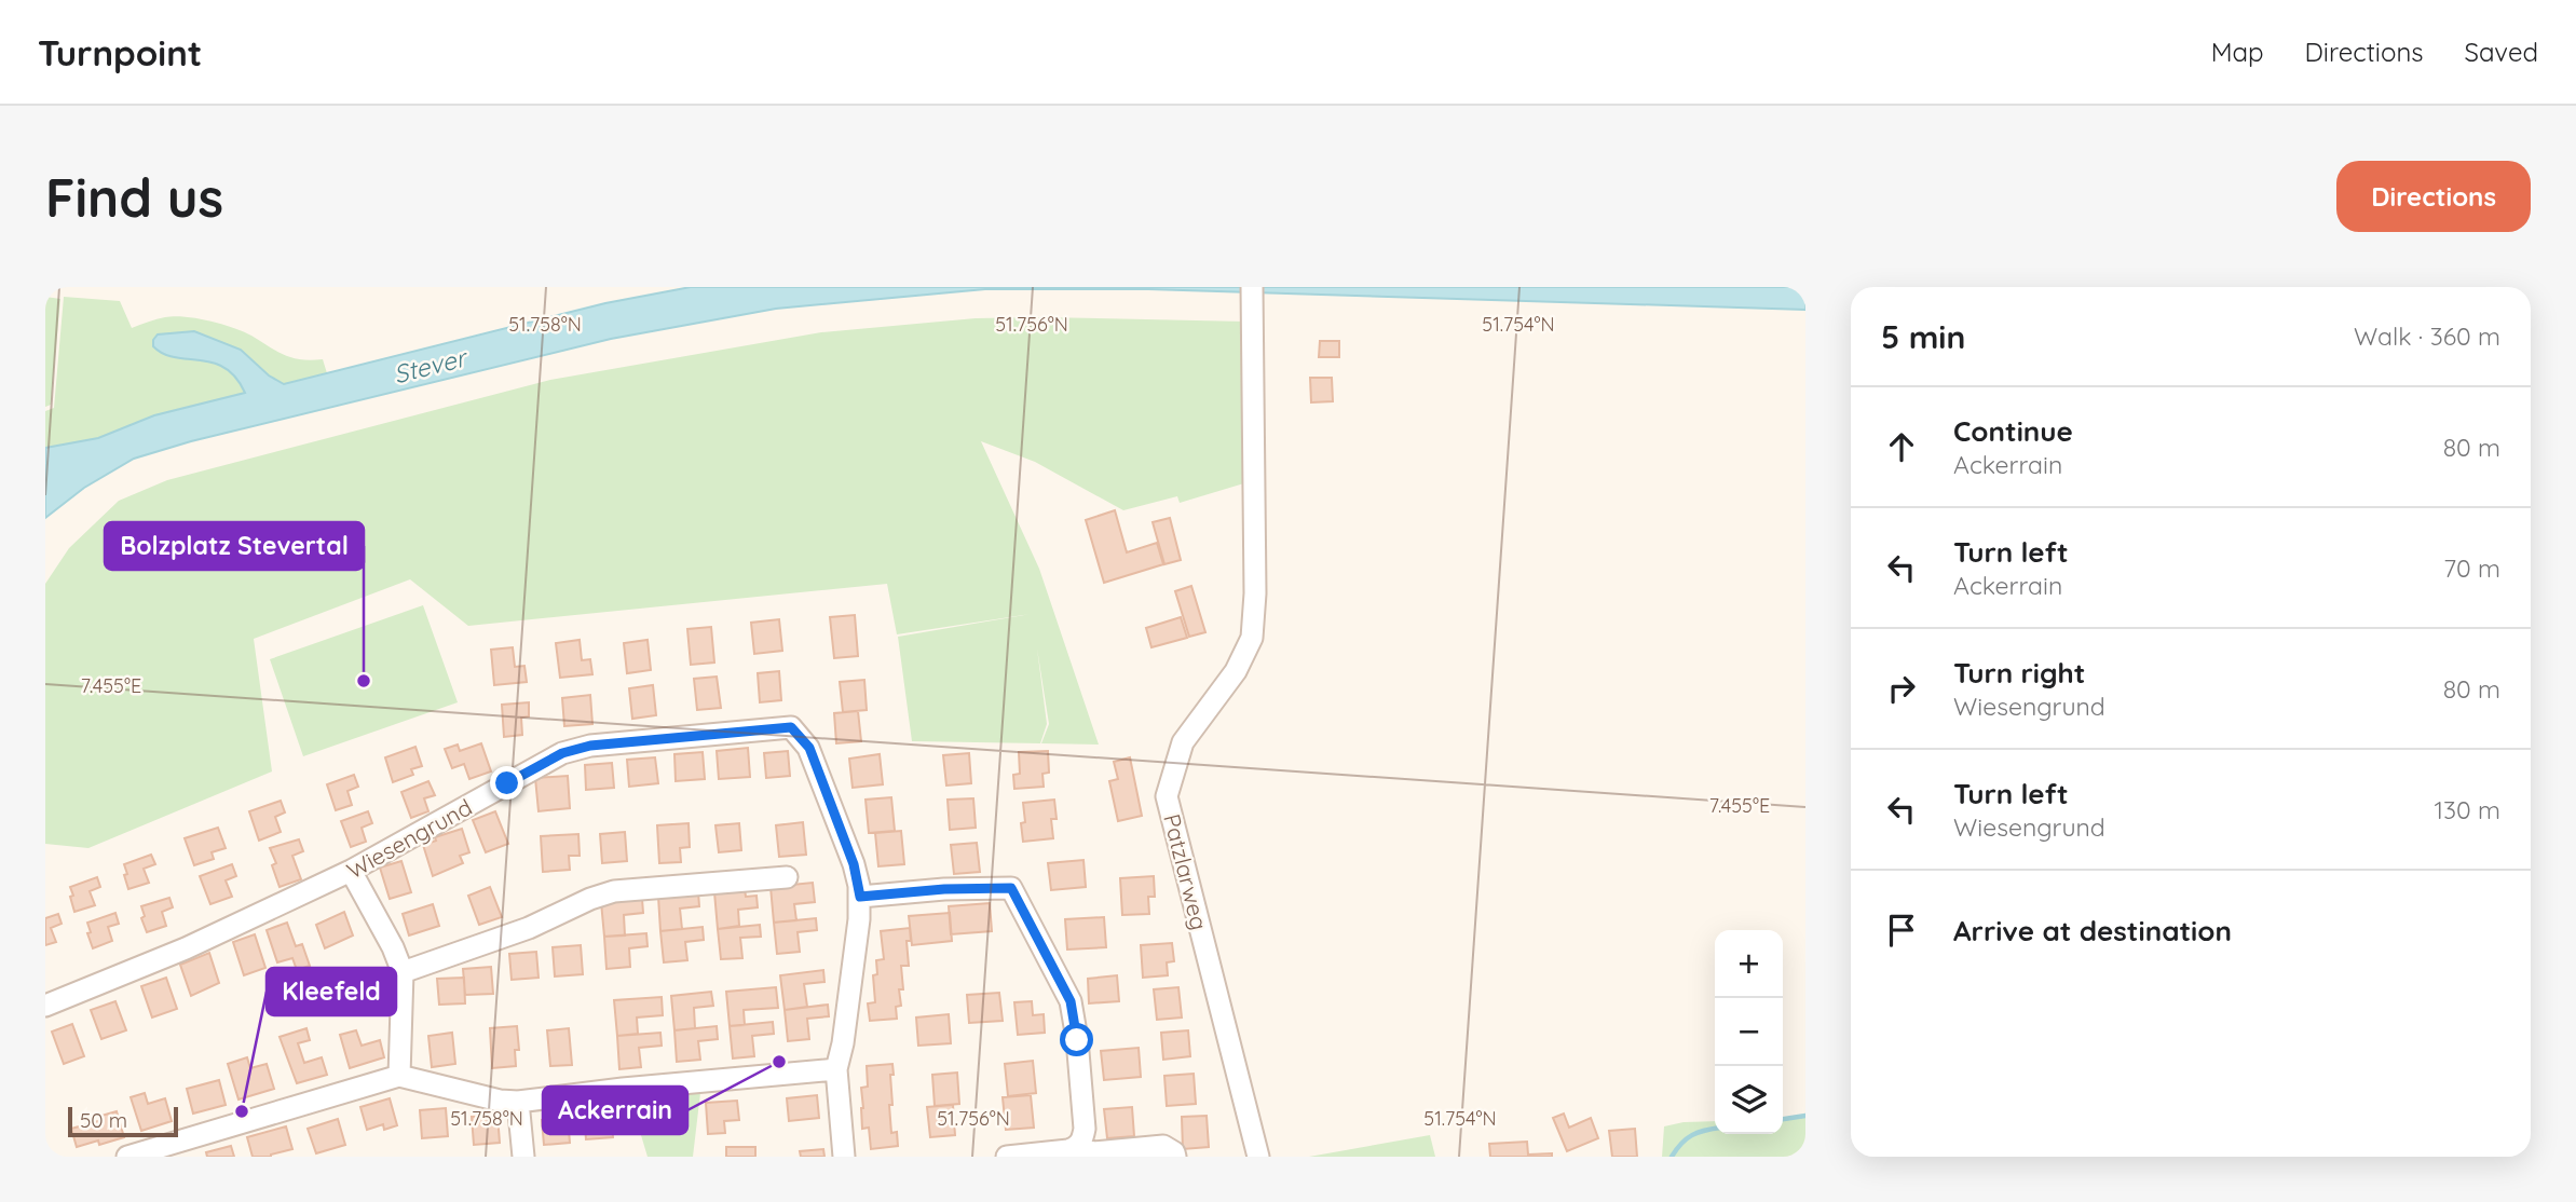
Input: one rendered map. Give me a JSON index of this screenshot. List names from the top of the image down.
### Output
{
  "streets": {
    "street": ["Wiesengrund", "Patzlarweg"]
  },
  "water": ["Stever"],
  "places": ["Bolzplatz Stevertal", "Ackerrain", "Kleefeld"],
  "scale_bar": "50 m",
  "page": {
    "header": "Turnpoint",
    "nav": ["Map", "Directions", "Saved"],
    "buttons": "Directions",
    "title": "Find us",
    "heading": ["5 min", "Walk · 360 m"],
    "list": [
      ["Continue", "Ackerrain", "80 m"],
      ["Turn left", "Ackerrain", "70 m"],
      ["Turn right", "Wiesengrund", "80 m"],
      ["Turn left", "Wiesengrund", "130 m"],
      "Arrive at destination"
    ],
    "map_buttons": ["+", "−"],
    "scale": "50 m"
  },
  "coordinates": [
    "51.758°N",
    "51.756°N",
    "51.754°N",
    "7.455°E"
  ]
}
